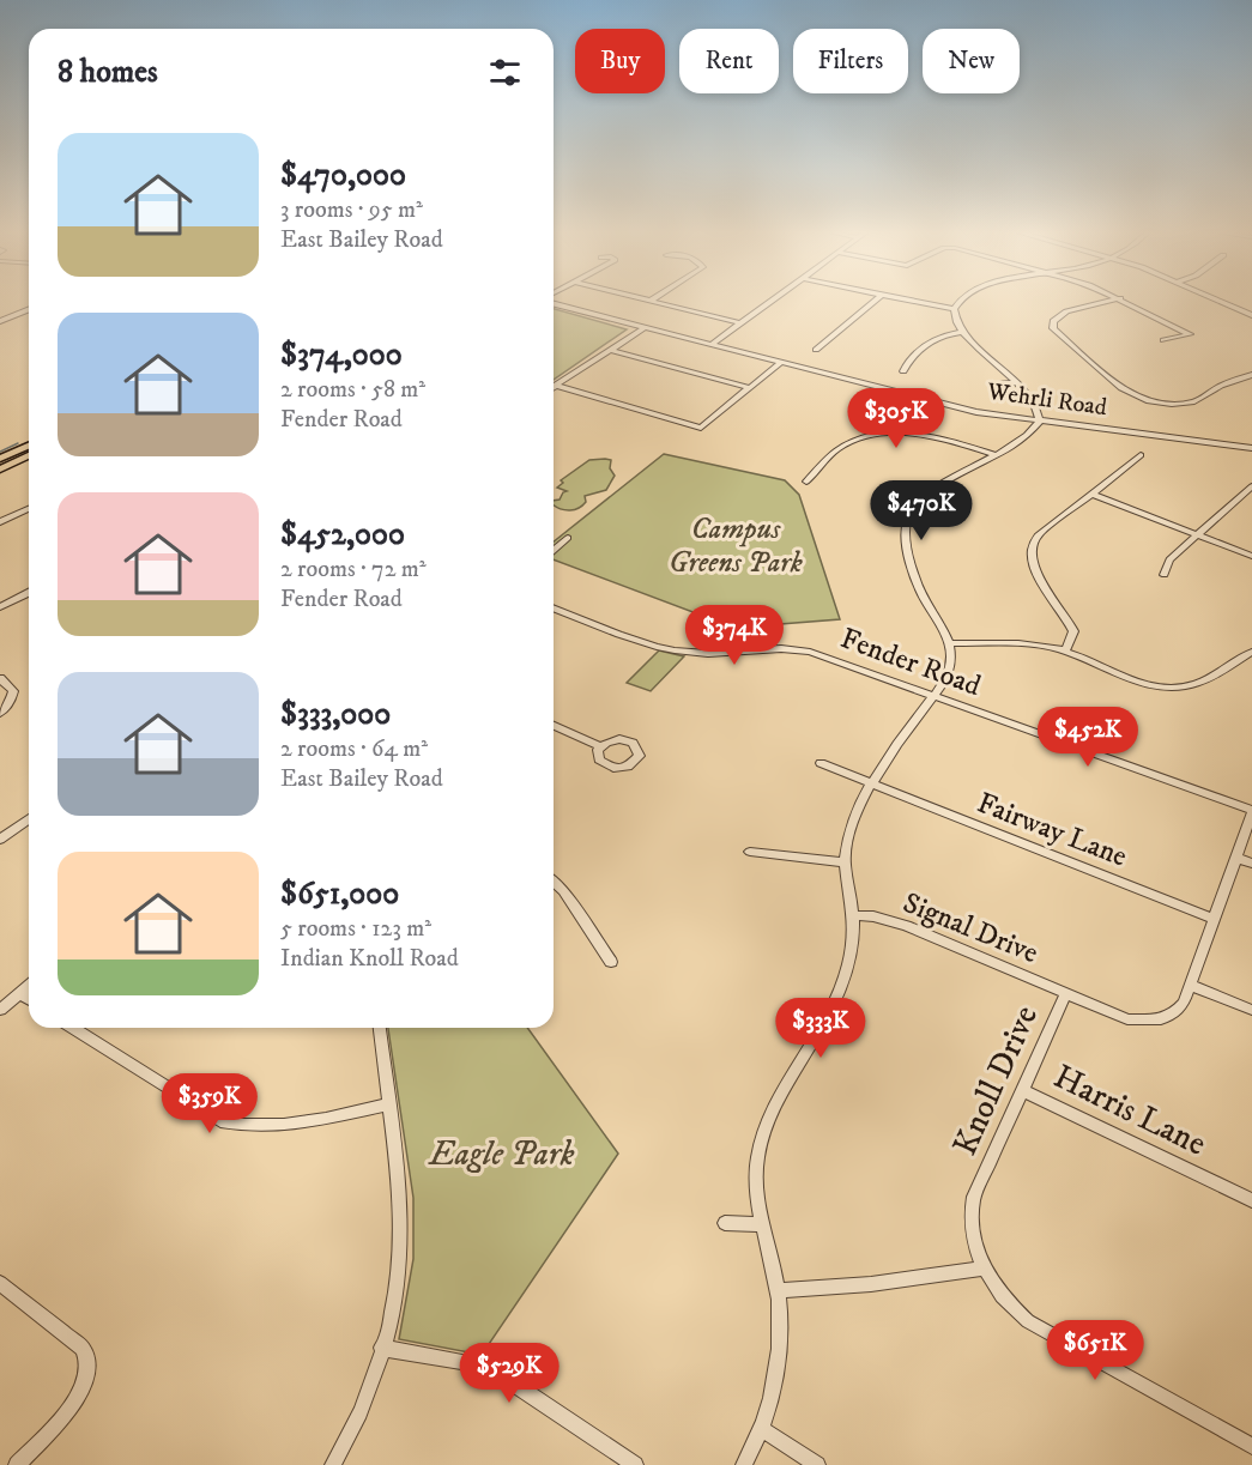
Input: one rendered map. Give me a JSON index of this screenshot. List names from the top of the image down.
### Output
{
  "streets": {
    "street": [
      "Wehrli Road",
      "Fender Road",
      "Fairway Lane",
      "Signal Drive",
      "Knoll Drive",
      "Harris Lane"
    ]
  },
  "crossings": [
    ["Fender Road", "Knoll Drive"],
    ["Fairway Lane", "Knoll Drive"],
    ["Signal Drive", "Knoll Drive"],
    ["Knoll Drive", "Harris Lane"]
  ],
  "parks": ["Campus Greens Park", "Eagle Park"],
  "page": {
    "chip": [
      "Buy",
      "Rent",
      "Filters",
      "New"
    ],
    "heading": "8 homes",
    "list": [
      {
        "name": "$470,000",
        "note": "3 rooms · 95 m² · East Bailey Road"
      },
      {
        "name": "$374,000",
        "note": "2 rooms · 58 m² · Fender Road"
      },
      {
        "name": "$452,000",
        "note": "2 rooms · 72 m² · Fender Road"
      },
      {
        "name": "$333,000",
        "note": "2 rooms · 64 m² · East Bailey Road"
      },
      {
        "name": "$651,000",
        "note": "5 rooms · 123 m² · Indian Knoll Road"
      }
    ],
    "price": [
      "$305K",
      "$470K",
      "$374K",
      "$452K",
      "$333K",
      "$359K",
      "$651K",
      "$529K"
    ]
  }
}
